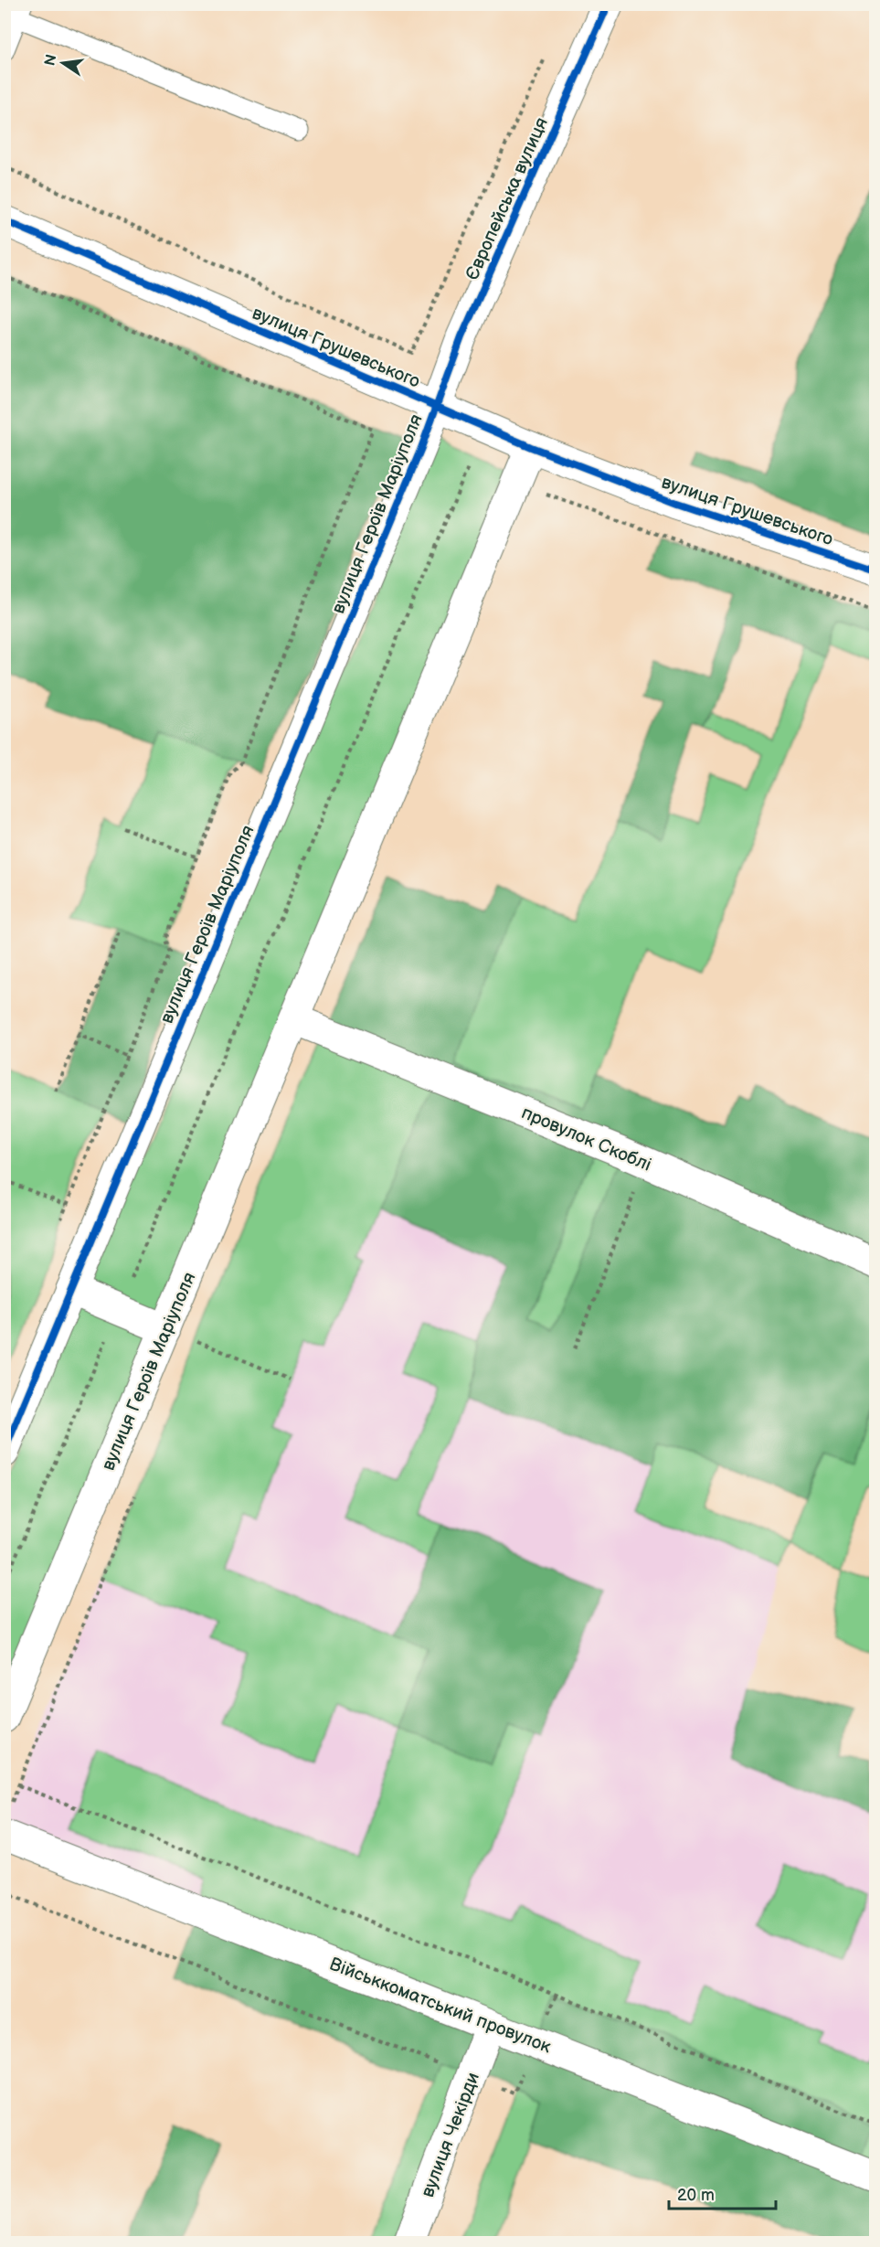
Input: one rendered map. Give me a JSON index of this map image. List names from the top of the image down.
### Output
{
  "streets": {
    "street": [
      "Європейська вулиця",
      "вулиця Грушевського",
      "вулиця Героїв Маріуполя",
      "провулок Скоблі",
      "Військкоматський провулок",
      "вулиця Чекірди"
    ]
  },
  "crossings": [
    ["Європейська вулиця", "вулиця Грушевського"],
    ["Європейська вулиця", "вулиця Героїв Маріуполя"],
    ["вулиця Грушевського", "вулиця Героїв Маріуполя"],
    ["вулиця Героїв Маріуполя", "провулок Скоблі"],
    ["Військкоматський провулок", "вулиця Чекірди"]
  ],
  "scale_bar": "20 m",
  "north": "left"
}
